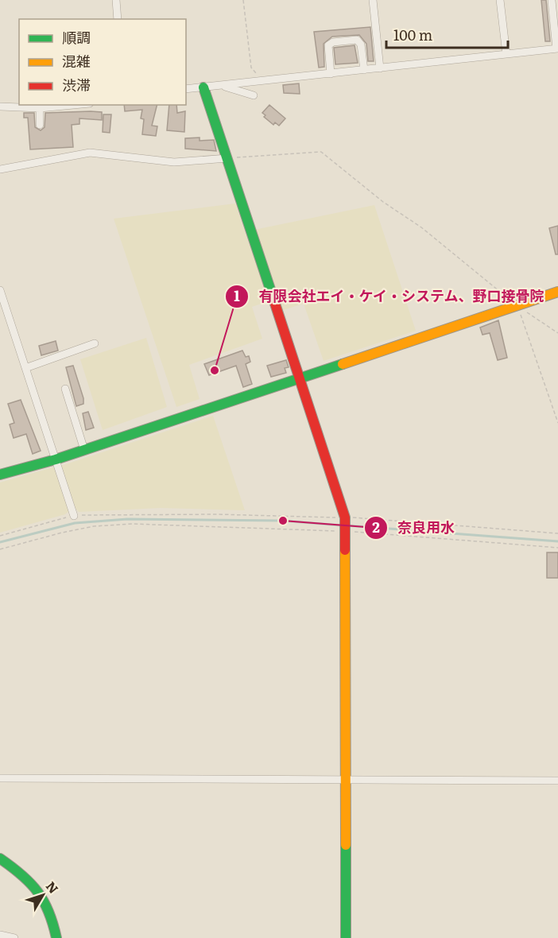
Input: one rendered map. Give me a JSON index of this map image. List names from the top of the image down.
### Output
{
  "places": ["有限会社エイ・ケイ・システム、野口接骨院", "奈良用水"],
  "legend": ["順調", "混雑", "渋滞"],
  "scale_bar": "100 m",
  "north": "top right"
}
